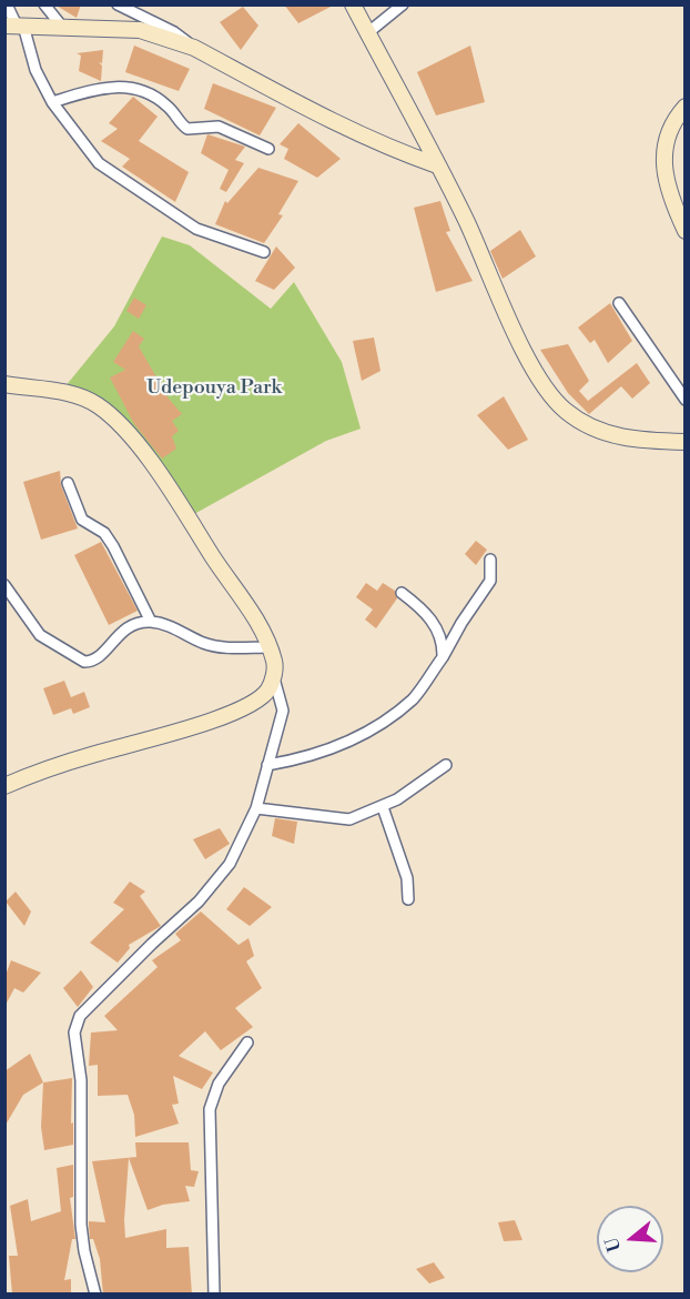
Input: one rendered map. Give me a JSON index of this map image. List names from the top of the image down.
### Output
{
  "parks": ["Udepouya Park"],
  "north": "left"
}
